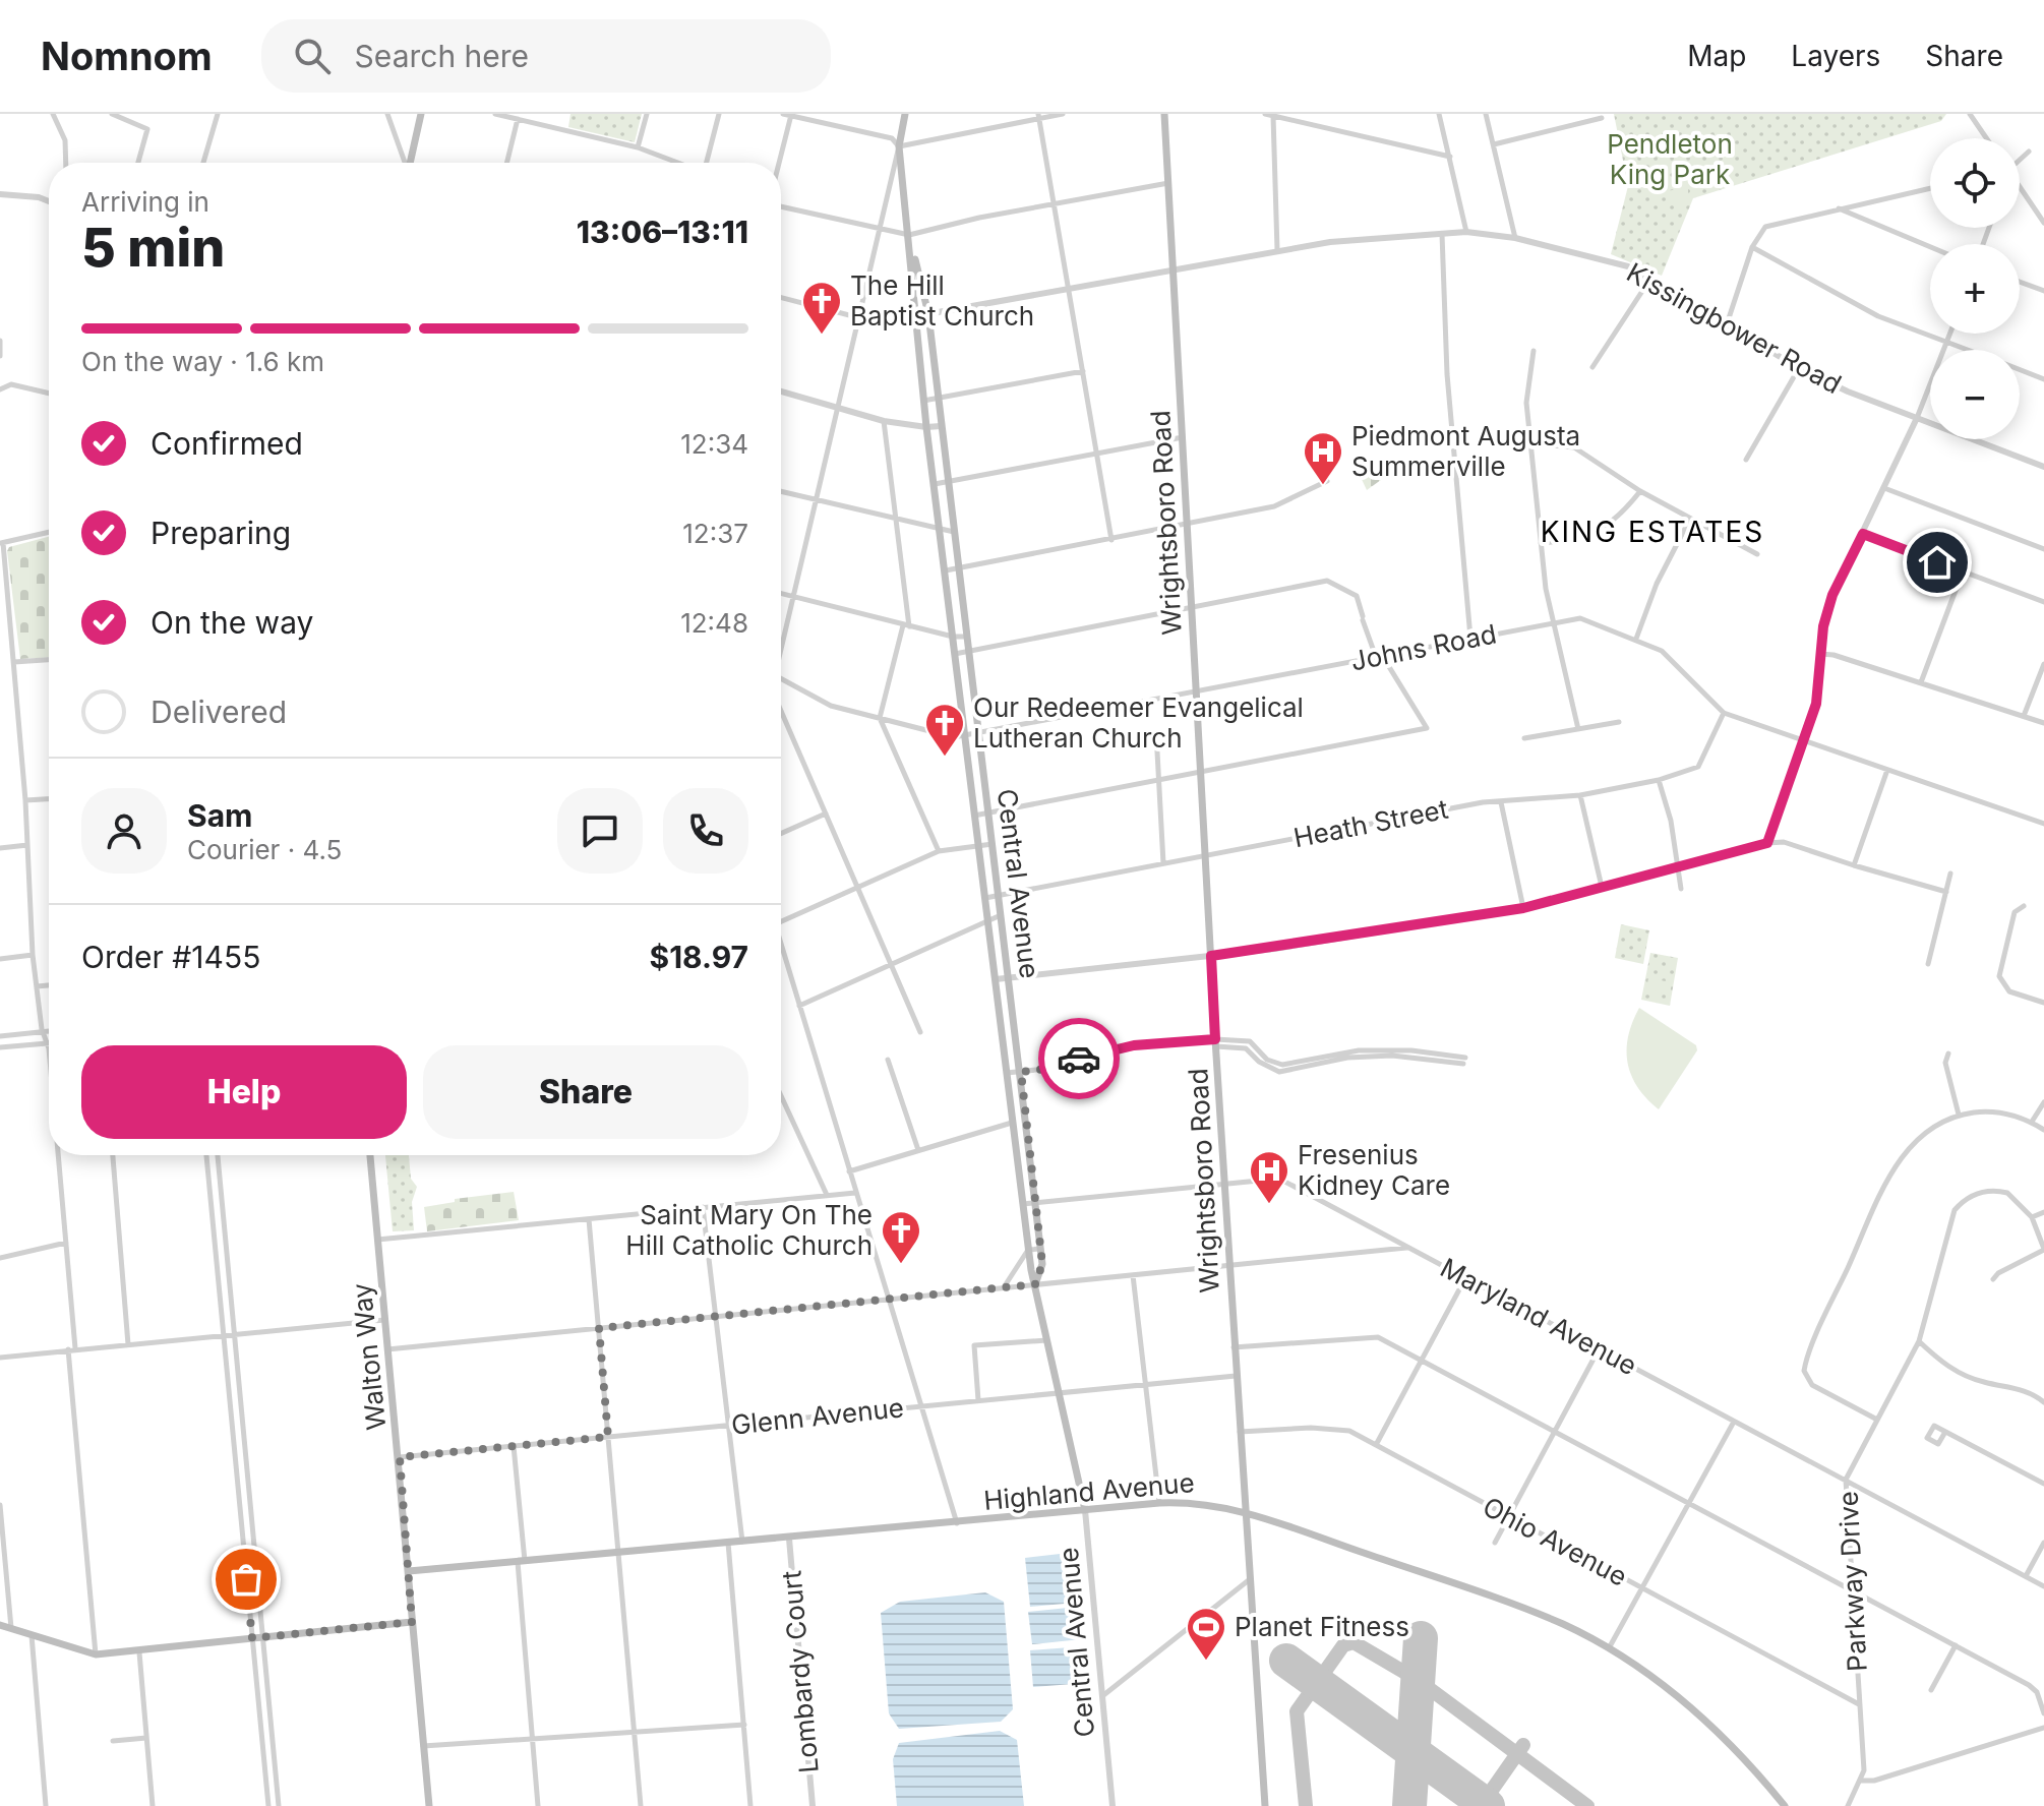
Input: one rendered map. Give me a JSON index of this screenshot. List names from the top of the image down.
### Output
{
  "streets": {
    "main road": [
      "Wrightsboro Road",
      "Central Avenue",
      "Walton Way",
      "Highland Avenue"
    ],
    "street": [
      "Kissingbower Road",
      "Johns Road",
      "Heath Street",
      "Maryland Avenue",
      "Glenn Avenue",
      "Ohio Avenue",
      "Parkway Drive",
      "Lombardy Court"
    ]
  },
  "crossings": [
    ["Kissingbower Road", "Wrightsboro Road"],
    ["Kissingbower Road", "Central Avenue"],
    ["Wrightsboro Road", "Johns Road"],
    ["Wrightsboro Road", "Heath Street"],
    ["Wrightsboro Road", "Maryland Avenue"],
    ["Wrightsboro Road", "Glenn Avenue"],
    ["Wrightsboro Road", "Highland Avenue"],
    ["Wrightsboro Road", "Ohio Avenue"],
    ["Johns Road", "Heath Street"],
    ["Johns Road", "Central Avenue"],
    ["Heath Street", "Central Avenue"],
    ["Central Avenue", "Maryland Avenue"],
    ["Central Avenue", "Glenn Avenue"],
    ["Central Avenue", "Highland Avenue"],
    ["Maryland Avenue", "Parkway Drive"],
    ["Walton Way", "Glenn Avenue"],
    ["Walton Way", "Highland Avenue"],
    ["Highland Avenue", "Lombardy Court"],
    ["Ohio Avenue", "Parkway Drive"]
  ],
  "districts": ["KING ESTATES"],
  "parks": ["Pendleton King Park"],
  "places": {
    "church": ["The Hill Baptist Church", "Our Redeemer Evangelical Lutheran Church", "Saint Mary On The Hill Catholic Church"],
    "hospital": ["Piedmont Augusta Summerville", "Fresenius Kidney Care"],
    "sports": ["Planet Fitness"]
  },
  "page": {
    "header": "Nomnom",
    "search": "Search here",
    "nav": ["Map", "Layers", "Share"],
    "map_buttons": ["+", "−"],
    "heading": ["5 min", "Arriving in", "13:06–13:11"],
    "panel": [
      "Sam",
      "Courier · 4.5",
      "Order #1455",
      "$18.97"
    ],
    "bar": "On the way · 1.6 km",
    "list": [
      ["Confirmed", "12:34"],
      ["Preparing", "12:37"],
      ["On the way", "12:48"],
      "Delivered"
    ],
    "buttons": ["Help", "Share"]
  }
}
